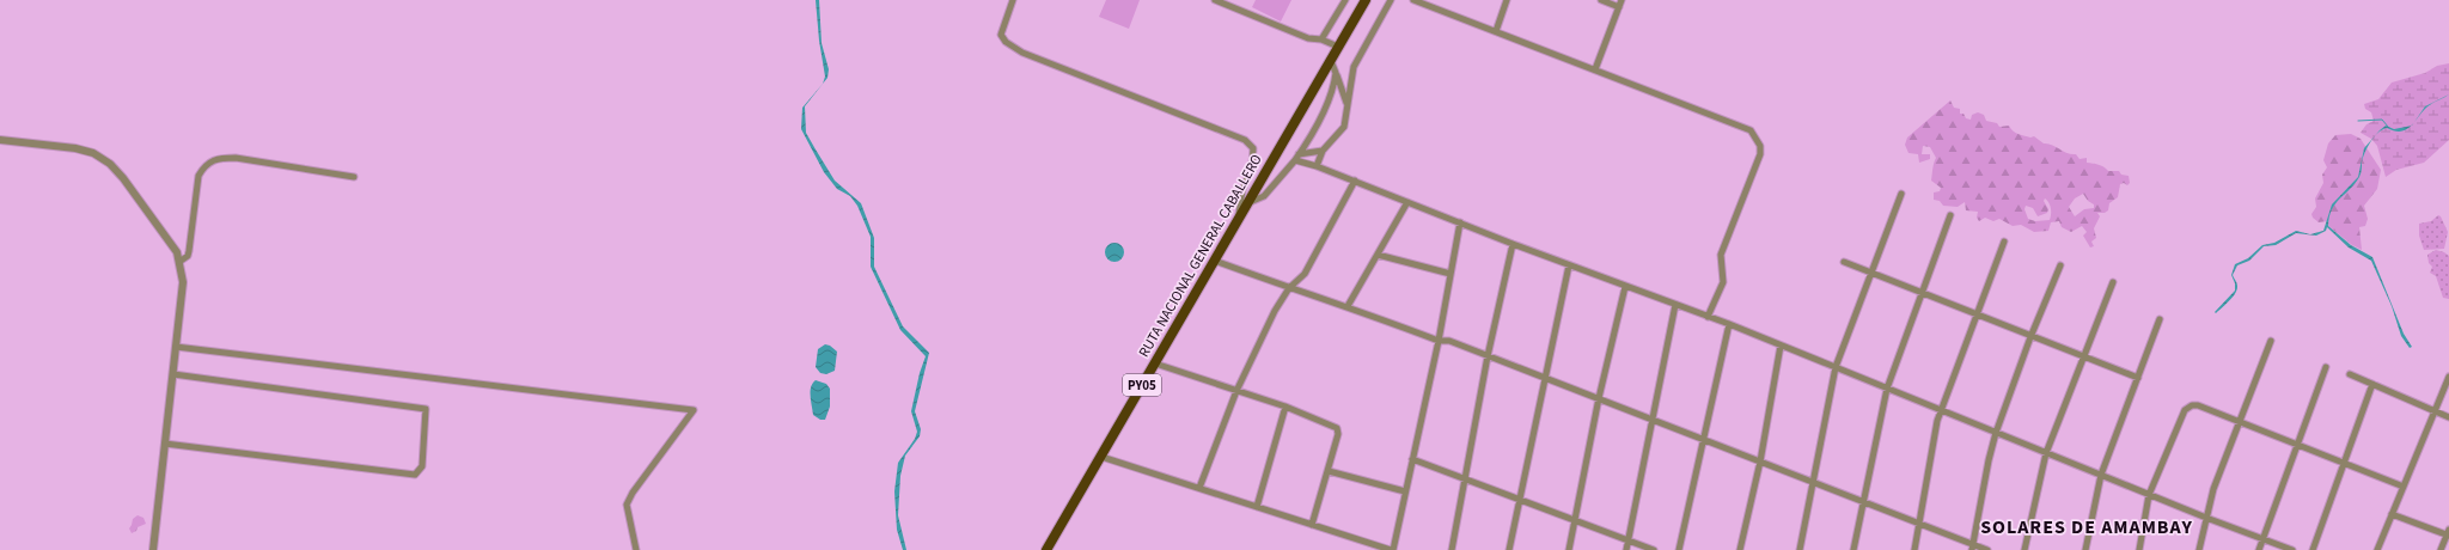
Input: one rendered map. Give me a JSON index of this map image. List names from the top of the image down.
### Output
{
  "streets": {
    "highway": ["RUTA NACIONAL GENERAL CABALLERO", "PY05"]
  },
  "districts": ["SOLARES DE AMAMBAY"]
}
